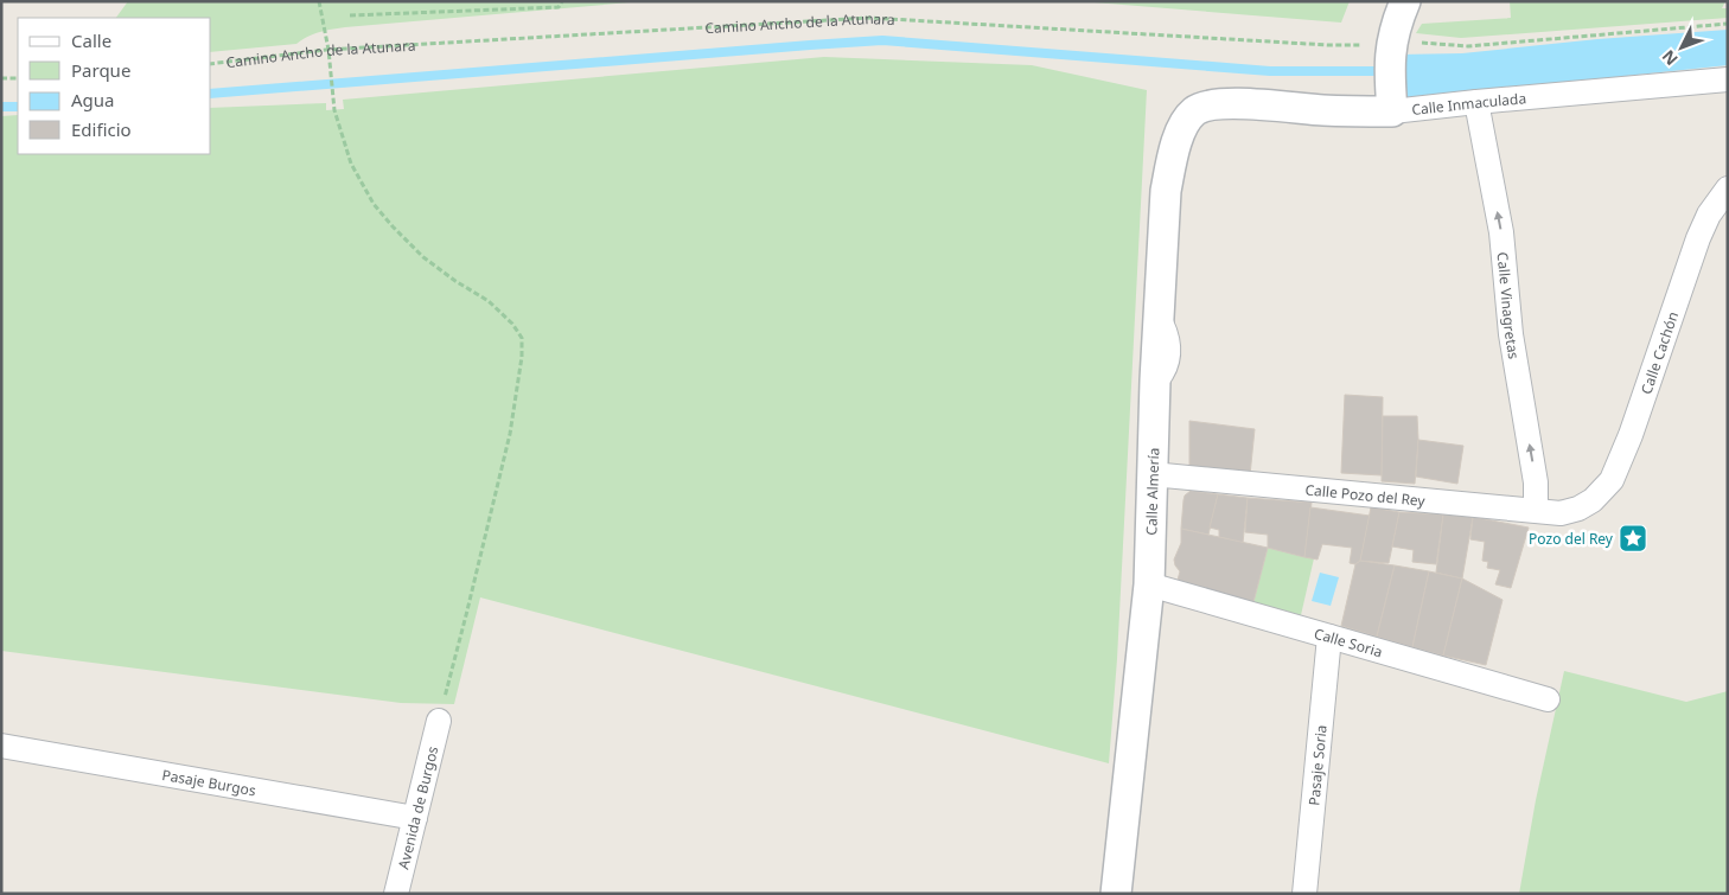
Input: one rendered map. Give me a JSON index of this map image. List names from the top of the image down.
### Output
{
  "streets": {
    "street": [
      "Calle Inmaculada",
      "Calle Vinagretas",
      "Calle Cachón",
      "Calle Almería",
      "Calle Pozo del Rey",
      "Calle Soria",
      "Pasaje Soria",
      "Pasaje Burgos",
      "Avenida de Burgos"
    ],
    "path": ["Camino Ancho de la Atunara"]
  },
  "crossings": [
    ["Calle Inmaculada", "Calle Vinagretas"],
    ["Calle Inmaculada", "Calle Almería"],
    ["Calle Vinagretas", "Calle Pozo del Rey"],
    ["Calle Cachón", "Calle Pozo del Rey"],
    ["Calle Almería", "Calle Pozo del Rey"],
    ["Calle Almería", "Calle Soria"],
    ["Calle Soria", "Pasaje Soria"],
    ["Pasaje Burgos", "Avenida de Burgos"]
  ],
  "one_way": ["Calle Vinagretas"],
  "places": {
    "place": ["Pozo del Rey"]
  },
  "legend": [
    "Calle",
    "Parque",
    "Agua",
    "Edificio"
  ],
  "north": "bottom left"
}
